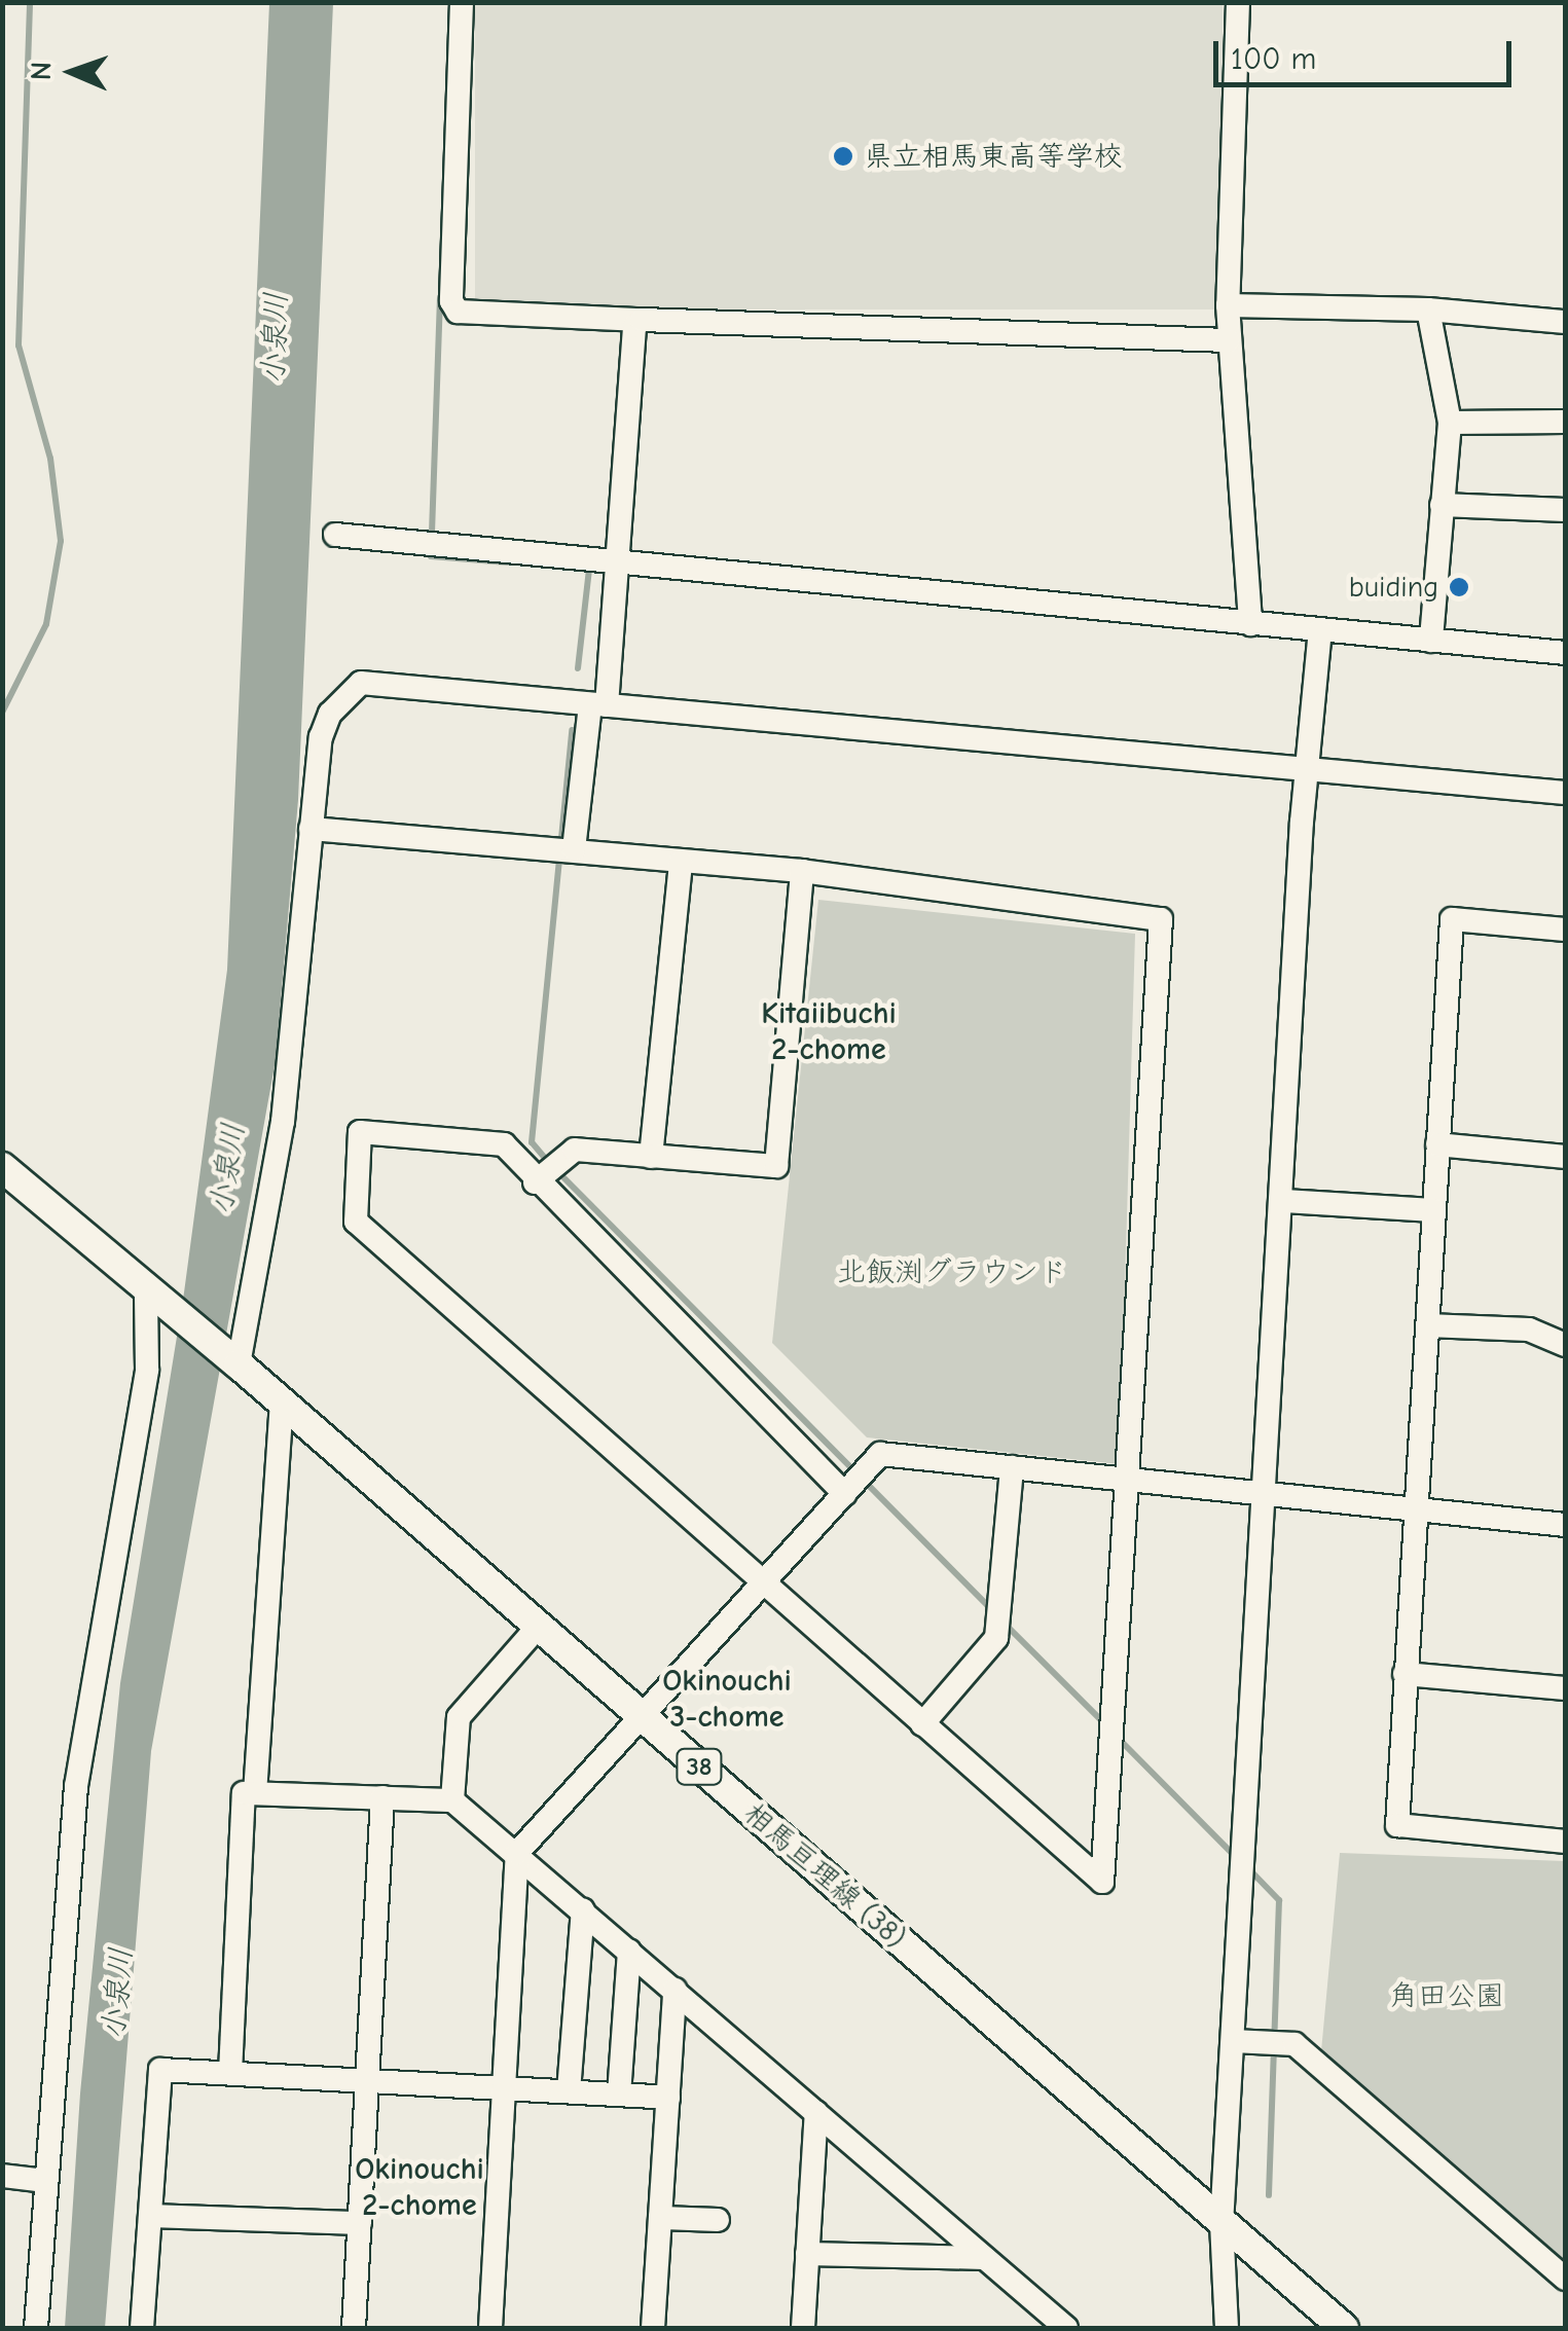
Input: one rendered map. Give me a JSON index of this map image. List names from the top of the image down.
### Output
{
  "streets": {
    "main road": ["38", "相馬亘理線 (38)"]
  },
  "crossings": [
    ["38", "相馬亘理線 (38)"]
  ],
  "districts": ["Kitaiibuchi 2-chome", "Okinouchi 3-chome", "Okinouchi 2-chome"],
  "water": ["小泉川"],
  "parks": ["北飯渕グラウンド", "角田公園"],
  "places": ["県立相馬東高等学校", "buiding"],
  "scale_bar": "100 m",
  "north": "left"
}
